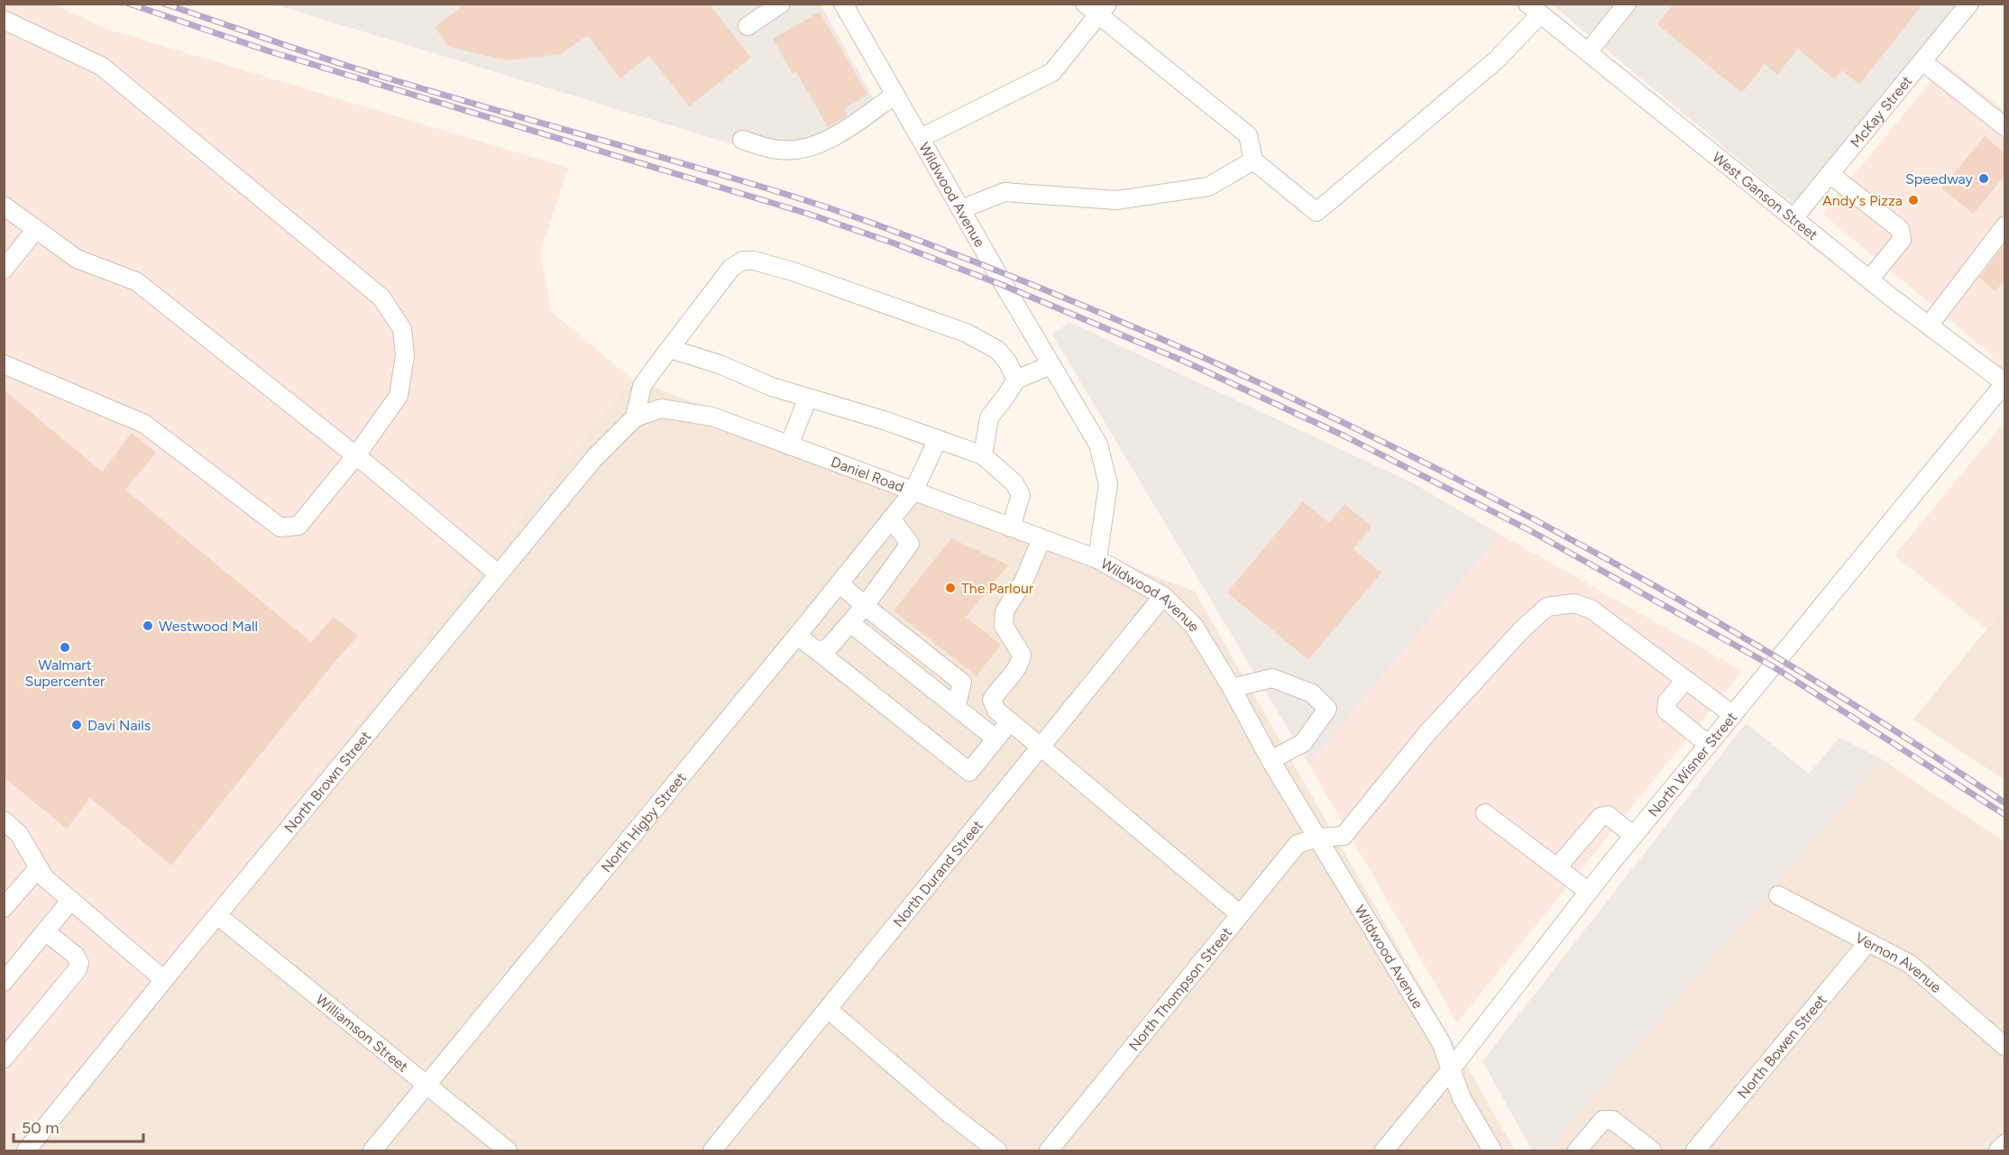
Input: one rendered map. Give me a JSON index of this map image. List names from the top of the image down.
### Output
{
  "streets": {
    "street": [
      "McKay Street",
      "Wildwood Avenue",
      "West Ganson Street",
      "Daniel Road",
      "North Wisner Street",
      "North Brown Street",
      "North Higby Street",
      "North Durand Street",
      "Vernon Avenue",
      "North Thompson Street",
      "Williamson Street",
      "North Bowen Street"
    ]
  },
  "crossings": [
    ["McKay Street", "West Ganson Street"],
    ["Wildwood Avenue", "Daniel Road"],
    ["Wildwood Avenue", "North Wisner Street"],
    ["Wildwood Avenue", "North Durand Street"],
    ["Wildwood Avenue", "North Thompson Street"],
    ["West Ganson Street", "North Wisner Street"],
    ["Daniel Road", "North Brown Street"],
    ["Daniel Road", "North Higby Street"],
    ["North Wisner Street", "North Thompson Street"],
    ["North Brown Street", "Williamson Street"],
    ["North Higby Street", "Williamson Street"],
    ["Vernon Avenue", "North Bowen Street"]
  ],
  "places": [
    "Speedway",
    "Andy's Pizza",
    "The Parlour",
    "Westwood Mall",
    "Walmart Supercenter",
    "Davi Nails"
  ],
  "scale_bar": "50 m"
}
